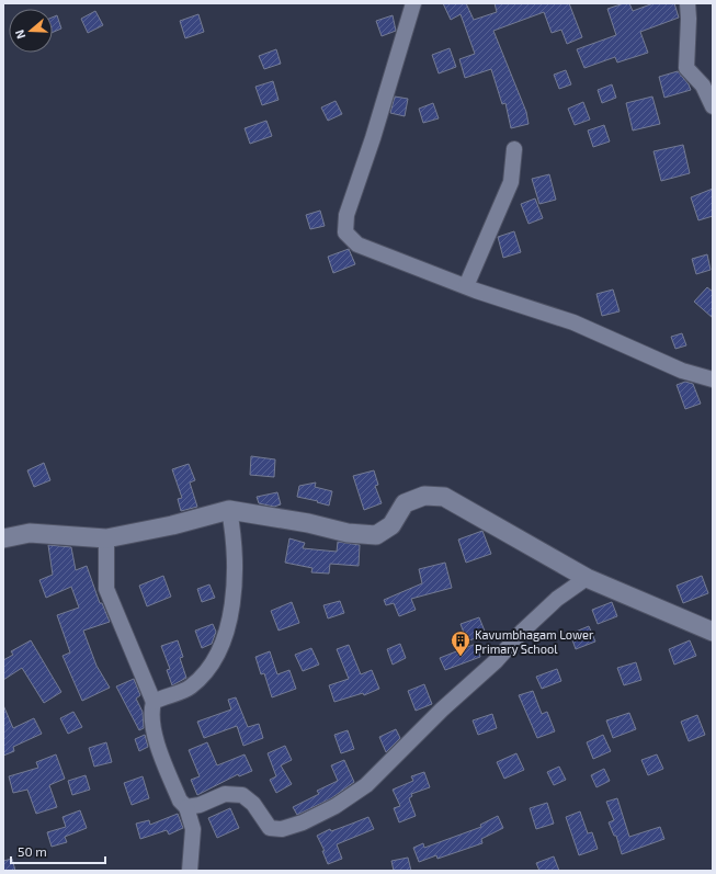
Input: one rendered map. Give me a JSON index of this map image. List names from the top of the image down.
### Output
{
  "places": {
    "building": ["Kavumbhagam Lower Primary School"]
  },
  "scale_bar": "50 m",
  "north": "left"
}
